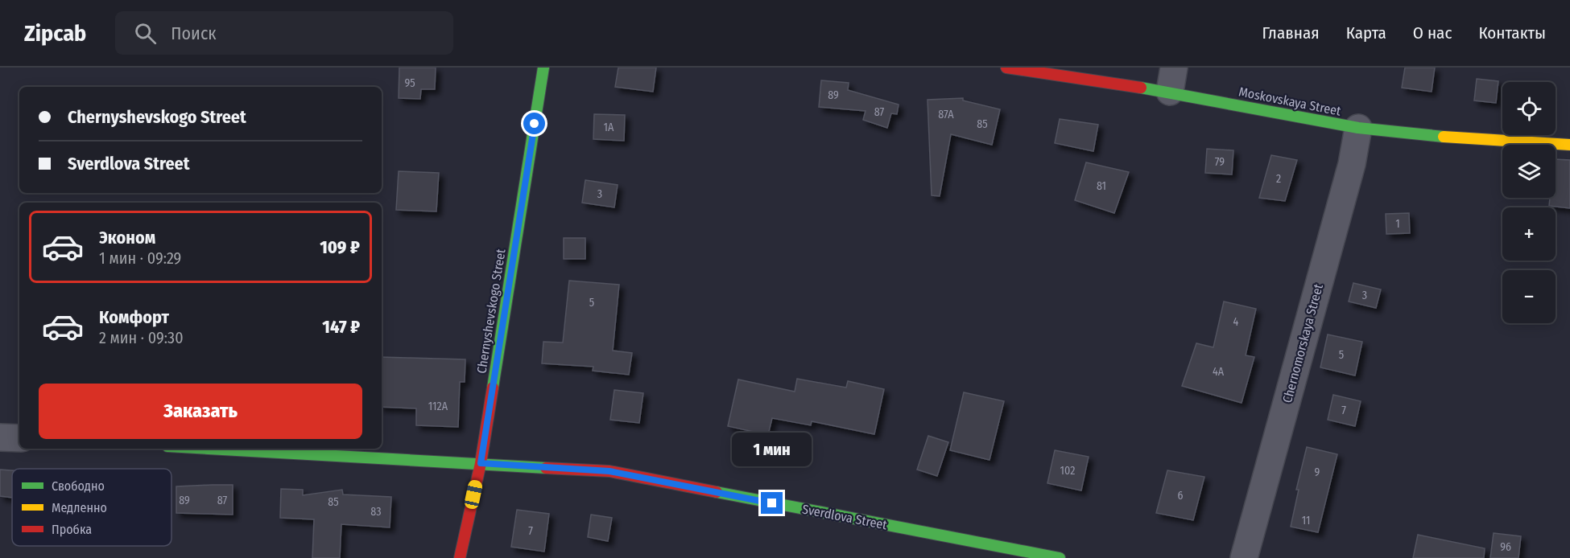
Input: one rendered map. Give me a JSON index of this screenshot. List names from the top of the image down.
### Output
{
  "streets": {
    "street": [
      "Moskovskaya Street",
      "Chernyshevskogo Street",
      "Chernomorskaya Street",
      "Sverdlova Street"
    ]
  },
  "crossings": [
    ["Moskovskaya Street", "Chernomorskaya Street"],
    ["Chernyshevskogo Street", "Sverdlova Street"]
  ],
  "house_numbers": [
    "95",
    "89",
    "87",
    "87А",
    "85",
    "1А",
    "79",
    "2",
    "81",
    "3",
    "1",
    "3",
    "5",
    "4",
    "5",
    "4А",
    "112А",
    "7",
    "102",
    "9",
    "6",
    "89",
    "87",
    "85",
    "83",
    "11",
    "7",
    "96"
  ],
  "legend": ["Свободно", "Медленно", "Пробка"],
  "page": {
    "header": "Zipcab",
    "search": "Поиск",
    "nav": [
      "Главная",
      "Карта",
      "О нас",
      "Контакты"
    ],
    "map_buttons": ["+", "−"],
    "banner": ["Chernyshevskogo Street", "Sverdlova Street"],
    "list": [
      {
        "name": "Эконом",
        "note": "1 мин · 09:29",
        "value": "109 ₽"
      },
      {
        "name": "Комфорт",
        "note": "2 мин · 09:30",
        "value": "147 ₽"
      }
    ],
    "buttons": "Заказать",
    "bubble": "1 мин"
  }
}
